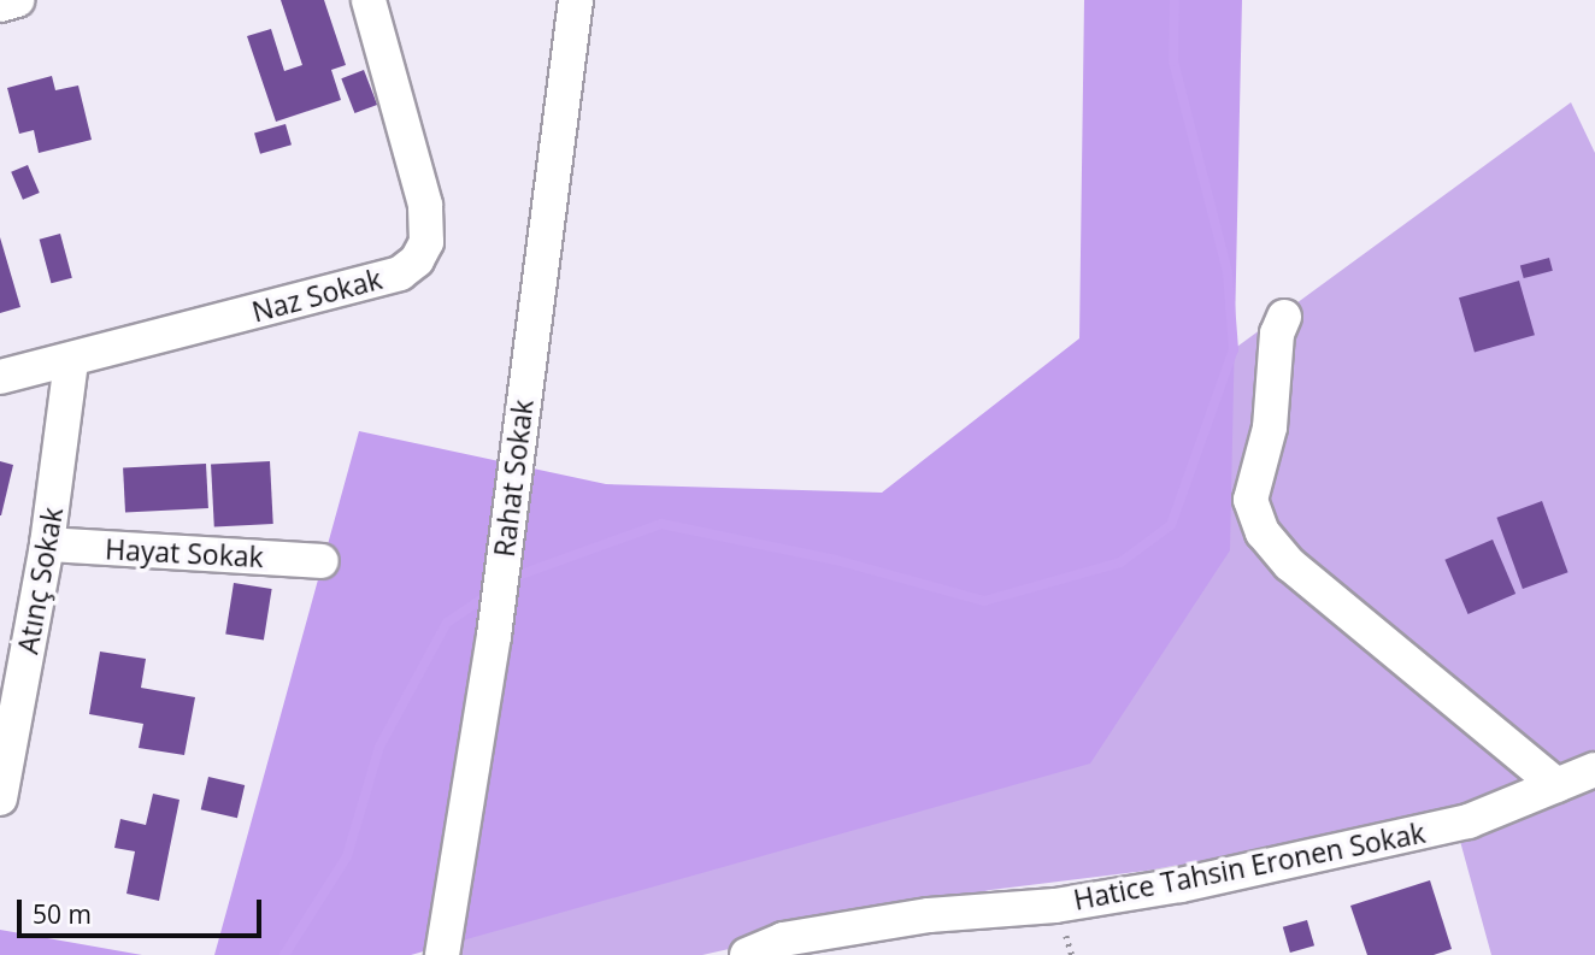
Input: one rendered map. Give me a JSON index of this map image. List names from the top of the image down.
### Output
{
  "streets": {
    "street": [
      "Naz Sokak",
      "Rahat Sokak",
      "Hayat Sokak",
      "Atınç Sokak",
      "Hatice Tahsin Eronen Sokak"
    ]
  },
  "crossings": [
    ["Naz Sokak", "Atınç Sokak"],
    ["Hayat Sokak", "Atınç Sokak"]
  ],
  "scale_bar": "50 m"
}
